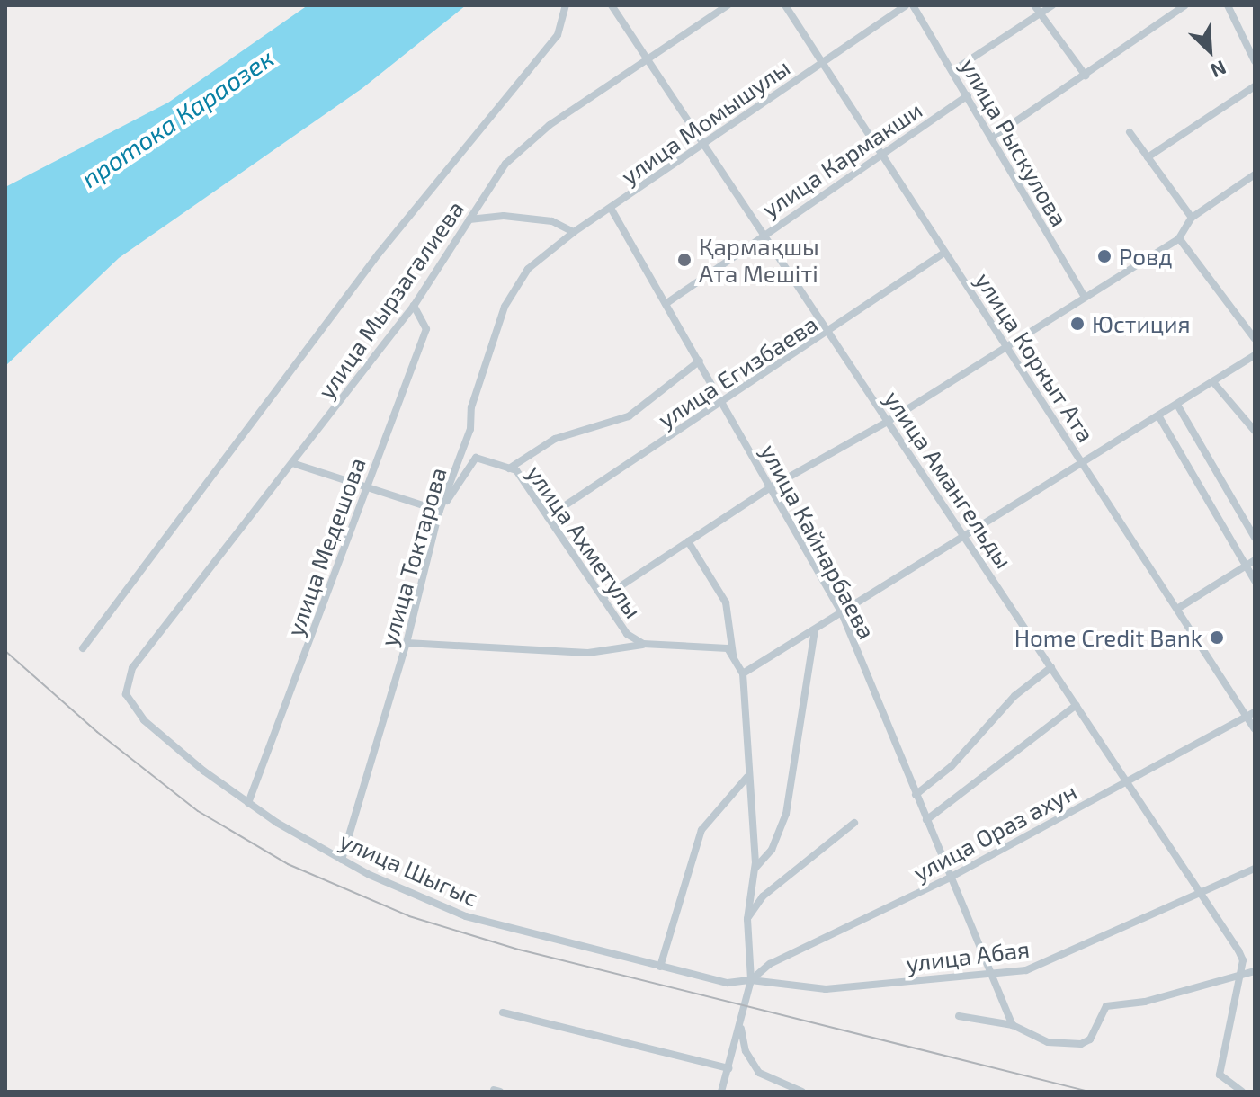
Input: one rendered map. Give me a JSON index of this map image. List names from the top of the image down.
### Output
{
  "streets": {
    "street": [
      "улица Момышулы",
      "улица Рыскулова",
      "улица Кармакши",
      "улица Мырзагалиева",
      "улица Коркыт Ата",
      "улица Егизбаева",
      "улица Амангельды",
      "улица Ахметулы",
      "улица Кайнарбаева",
      "улица Медешова",
      "улица Токтарова",
      "улица Ораз ахун",
      "улица Шыгыс",
      "улица Абая"
    ]
  },
  "crossings": [
    ["улица Момышулы", "улица Коркыт Ата"],
    ["улица Момышулы", "улица Амангельды"],
    ["улица Момышулы", "улица Кайнарбаева"],
    ["улица Момышулы", "улица Токтарова"],
    ["улица Рыскулова", "улица Кармакши"],
    ["улица Кармакши", "улица Коркыт Ата"],
    ["улица Кармакши", "улица Амангельды"],
    ["улица Кармакши", "улица Кайнарбаева"],
    ["улица Мырзагалиева", "улица Амангельды"],
    ["улица Мырзагалиева", "улица Медешова"],
    ["улица Мырзагалиева", "улица Шыгыс"],
    ["улица Коркыт Ата", "улица Егизбаева"],
    ["улица Коркыт Ата", "улица Ораз ахун"],
    ["улица Егизбаева", "улица Амангельды"],
    ["улица Егизбаева", "улица Ахметулы"],
    ["улица Егизбаева", "улица Кайнарбаева"],
    ["улица Амангельды", "улица Ораз ахун"],
    ["улица Амангельды", "улица Абая"],
    ["улица Ахметулы", "улица Кайнарбаева"],
    ["улица Ахметулы", "улица Токтарова"],
    ["улица Кайнарбаева", "улица Ораз ахун"],
    ["улица Кайнарбаева", "улица Абая"],
    ["улица Медешова", "улица Шыгыс"],
    ["улица Токтарова", "улица Шыгыс"],
    ["улица Ораз ахун", "улица Шыгыс"],
    ["улица Ораз ахун", "улица Абая"],
    ["улица Шыгыс", "улица Абая"]
  ],
  "water": ["протока Караозек"],
  "places": [
    "Ровд",
    "Қармақшы Ата Мешіті",
    "Юстиция",
    "Home Credit Bank"
  ],
  "north": "bottom right"
}
